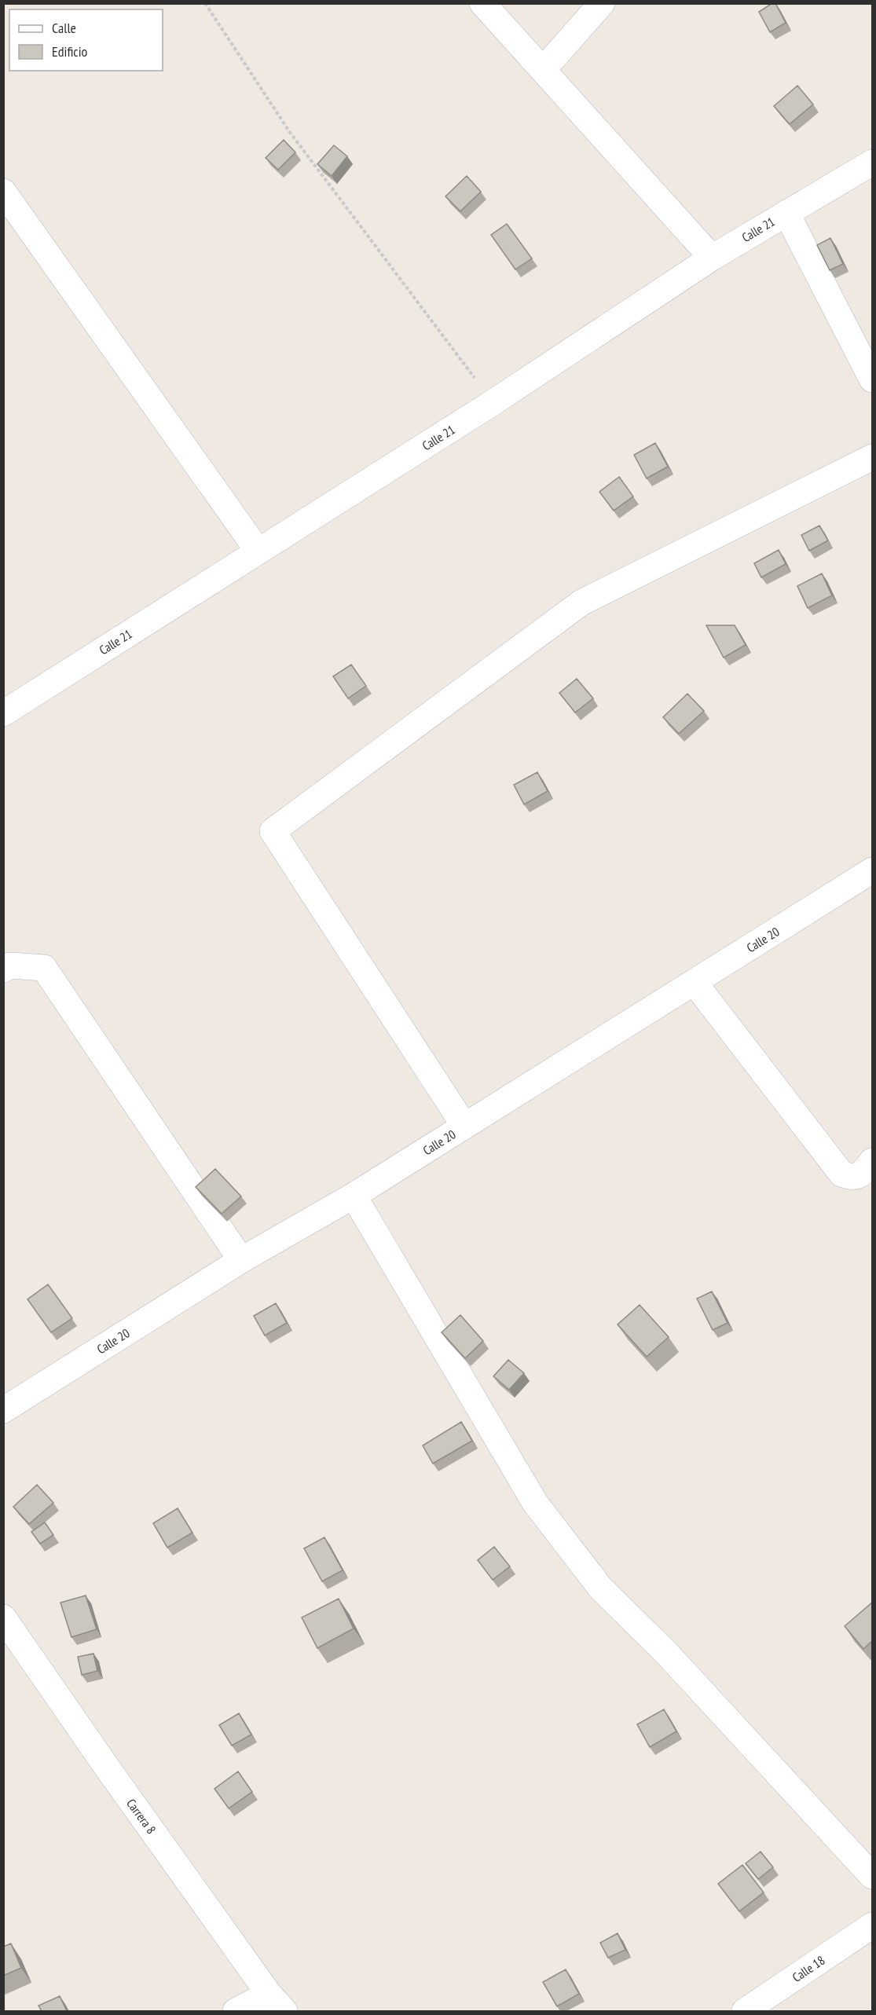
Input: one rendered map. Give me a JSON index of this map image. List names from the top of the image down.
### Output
{
  "streets": {
    "street": [
      "Calle 21",
      "Calle 20",
      "Carrera 8",
      "Calle 18"
    ]
  },
  "legend": ["Calle", "Edificio"]
}
